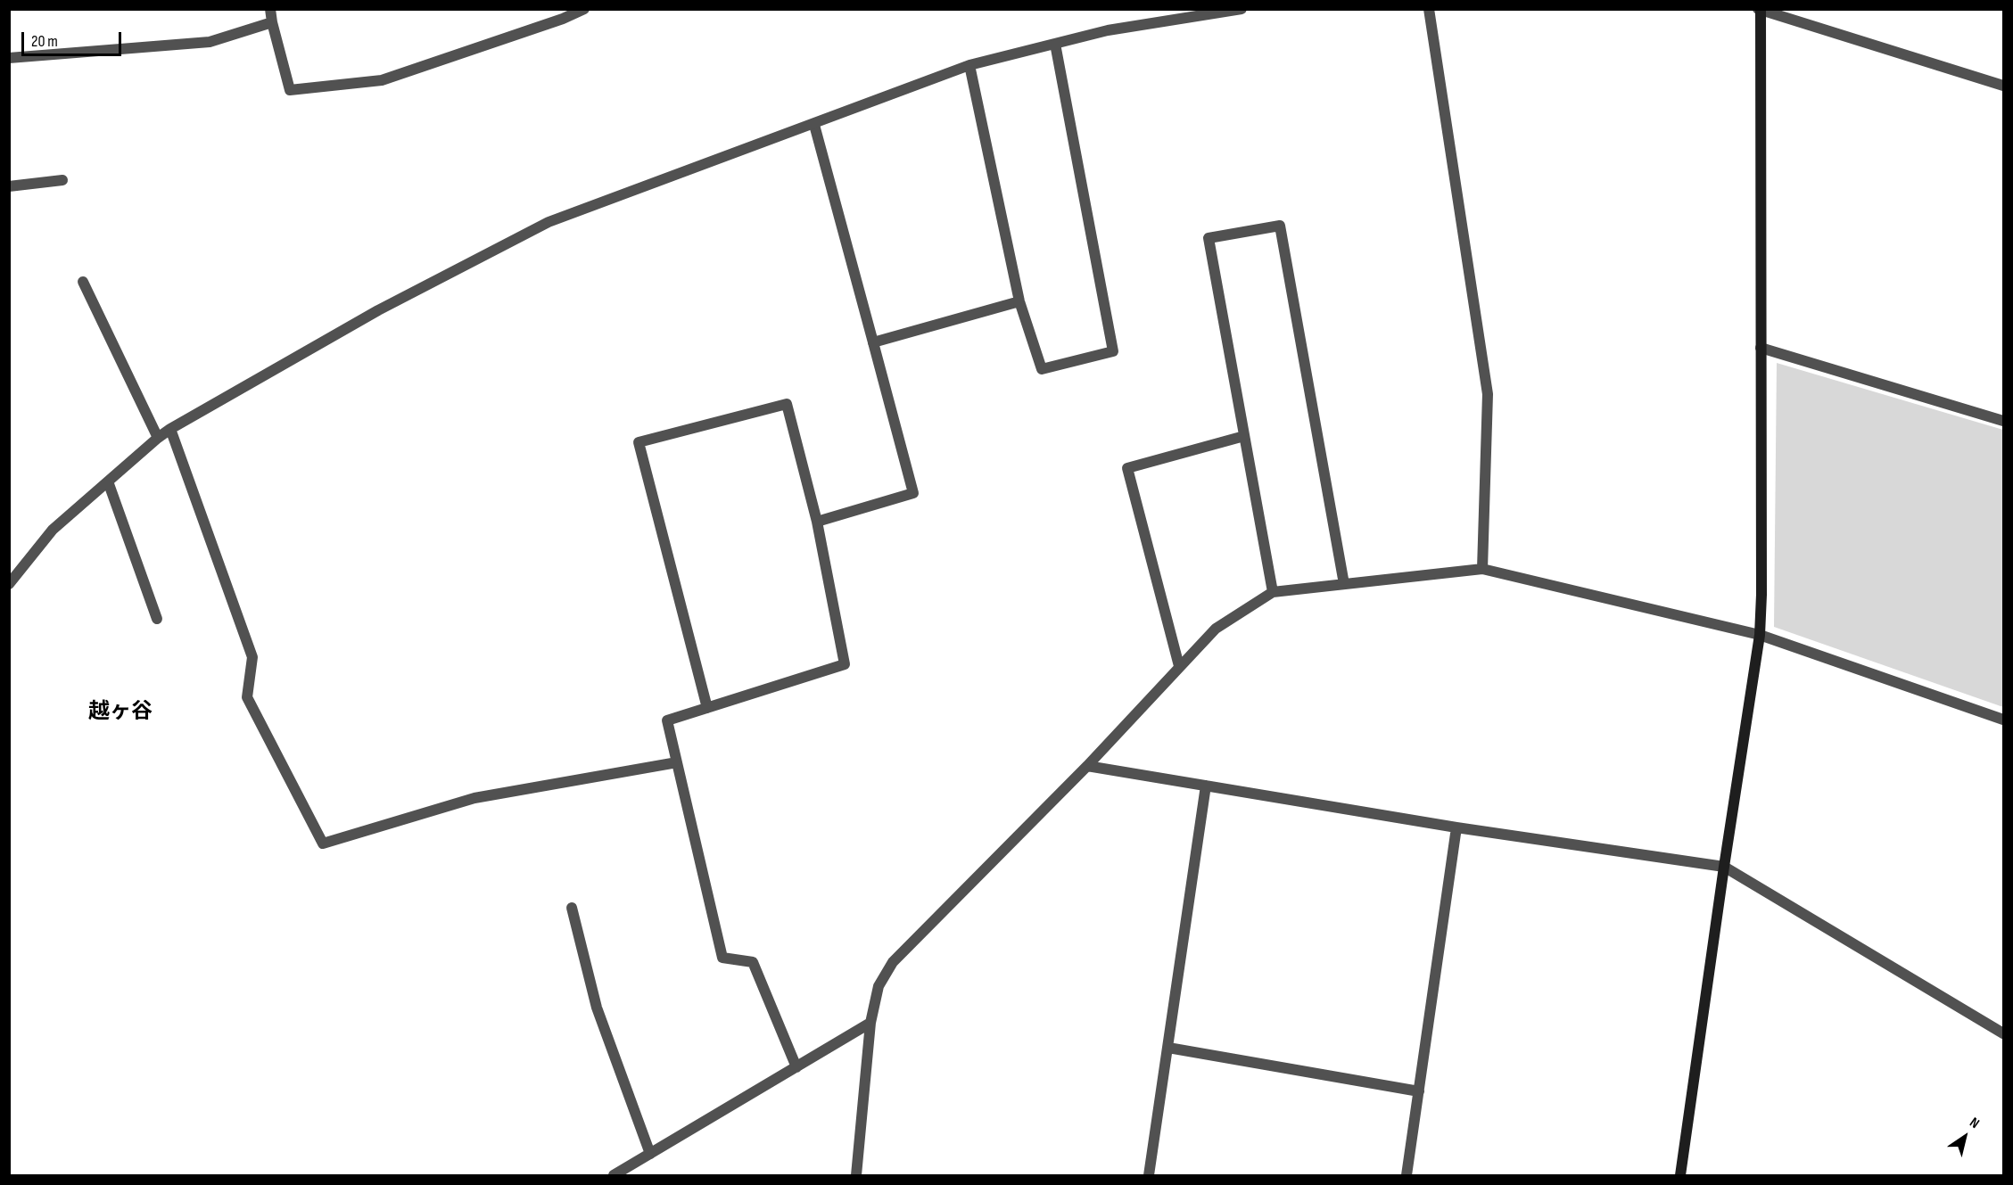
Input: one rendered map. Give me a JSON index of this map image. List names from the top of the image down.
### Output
{
  "districts": ["越ヶ谷"],
  "scale_bar": "20 m",
  "north": "top right"
}
